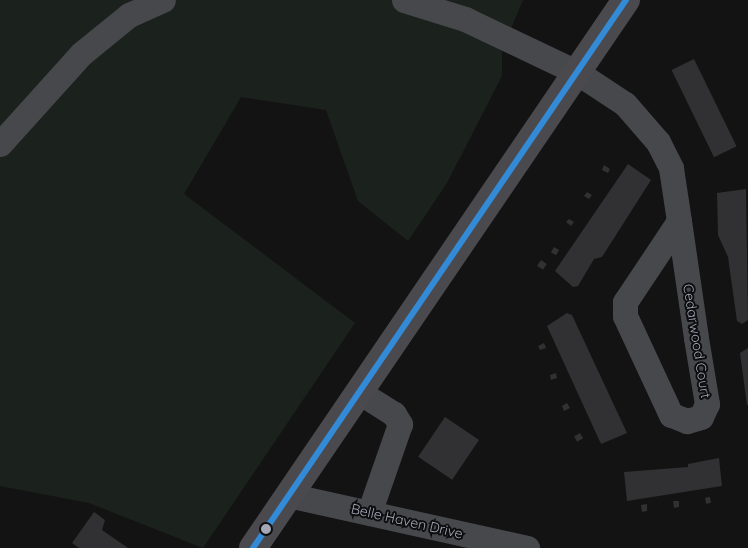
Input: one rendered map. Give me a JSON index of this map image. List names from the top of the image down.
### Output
{
  "streets": {
    "street": ["Cedarwood Court", "Belle Haven Drive"]
  }
}
